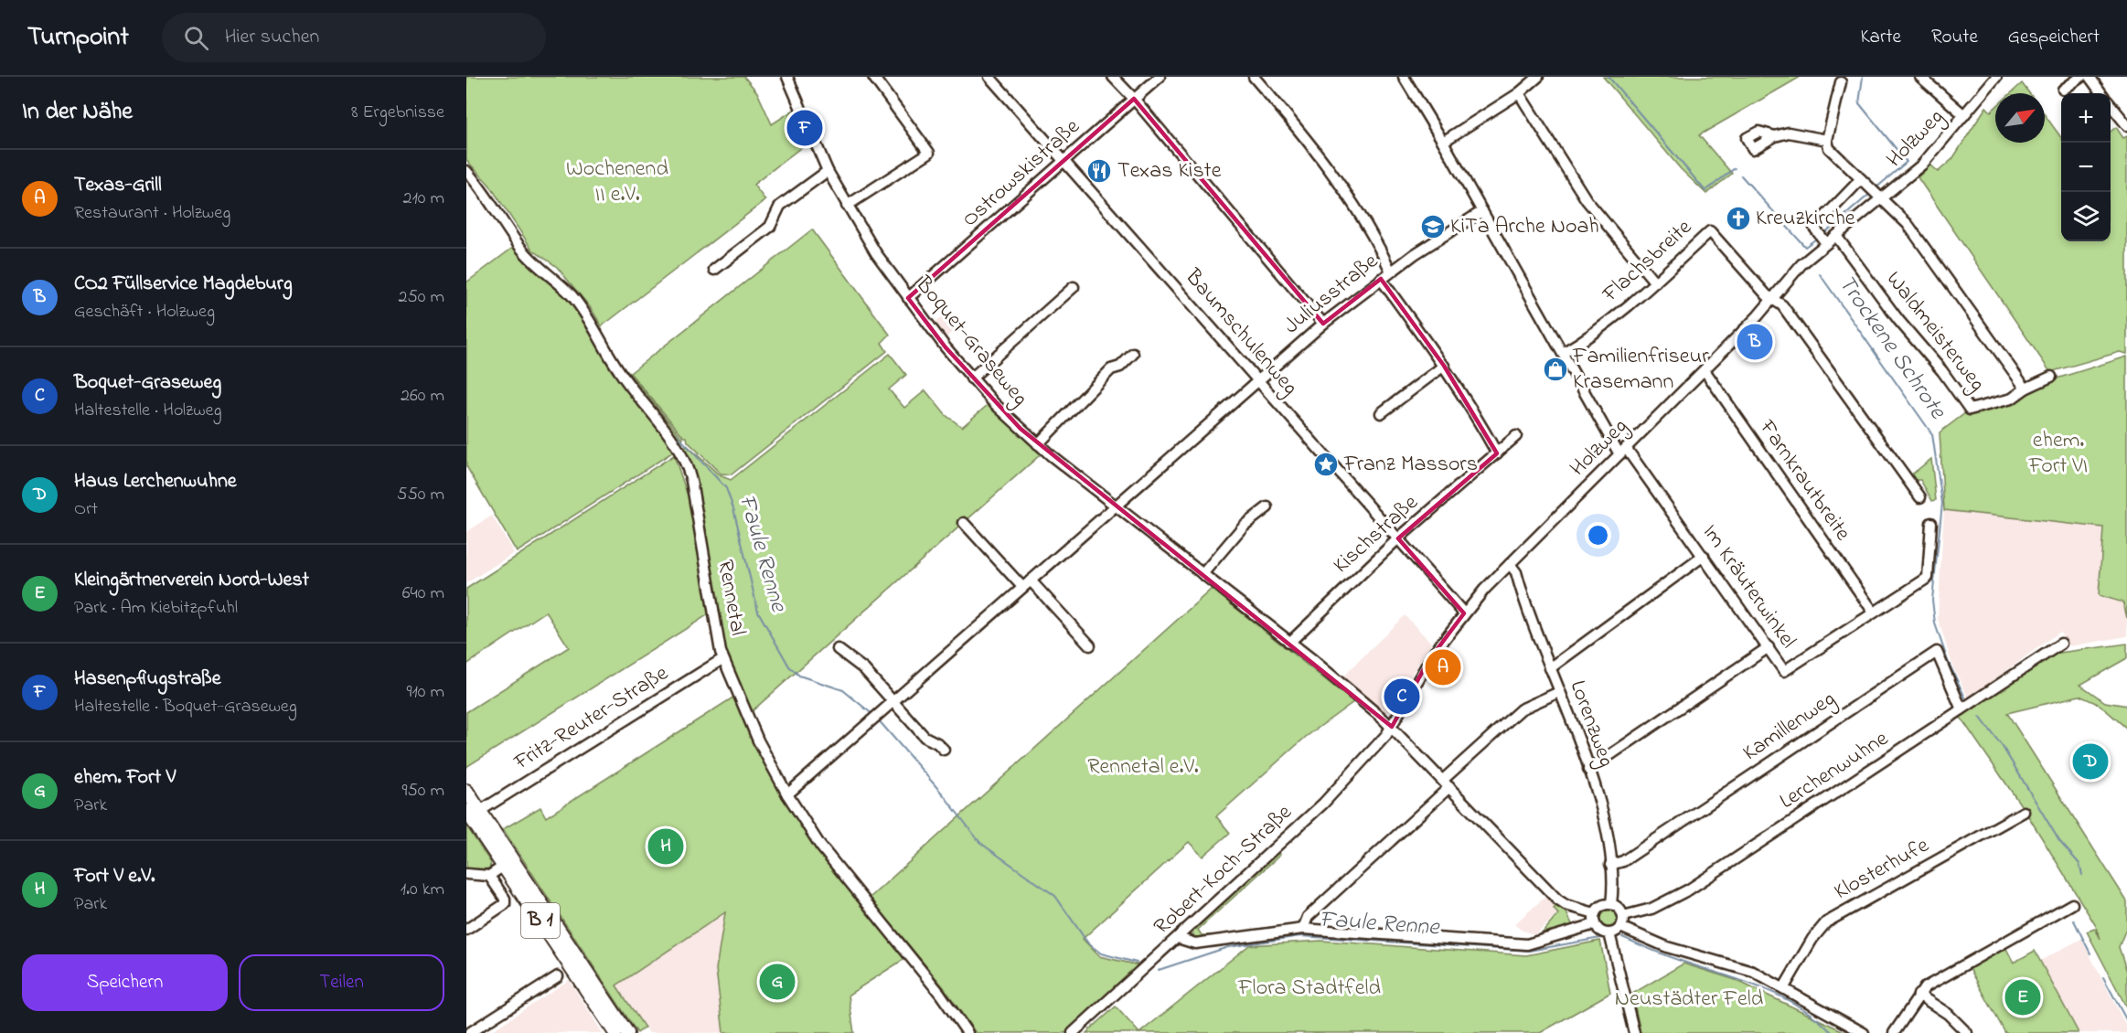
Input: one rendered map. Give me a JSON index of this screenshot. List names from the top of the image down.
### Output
{
  "streets": {
    "main road": ["B 1"],
    "street": [
      "Holzweg",
      "Ostrowskistraße",
      "Flachsbreite",
      "Juliusstraße",
      "Waldmeisterweg",
      "Baumschulenweg",
      "Boquet-Graseweg",
      "Farnkrautbreite",
      "Kischstraße",
      "Im Kräuterwinkel",
      "Rennetal",
      "Fritz-Reuter-Straße",
      "Lorenzweg",
      "Kamillenweg",
      "Lerchenwuhne",
      "Klosterhufe",
      "Robert-Koch-Straße"
    ]
  },
  "crossings": [
    ["Holzweg", "Flachsbreite"],
    ["Holzweg", "Waldmeisterweg"],
    ["Holzweg", "Baumschulenweg"],
    ["Holzweg", "Boquet-Graseweg"],
    ["Holzweg", "Farnkrautbreite"],
    ["Holzweg", "Im Kräuterwinkel"],
    ["Holzweg", "Lorenzweg"],
    ["Holzweg", "Robert-Koch-Straße"],
    ["Ostrowskistraße", "Baumschulenweg"],
    ["Ostrowskistraße", "Boquet-Graseweg"],
    ["Flachsbreite", "Im Kräuterwinkel"],
    ["Juliusstraße", "Baumschulenweg"],
    ["Juliusstraße", "Boquet-Graseweg"],
    ["Juliusstraße", "Im Kräuterwinkel"],
    ["Juliusstraße", "Rennetal"],
    ["Baumschulenweg", "Kischstraße"],
    ["Boquet-Graseweg", "Kischstraße"],
    ["Boquet-Graseweg", "Lorenzweg"],
    ["Boquet-Graseweg", "Lerchenwuhne"],
    ["Boquet-Graseweg", "Robert-Koch-Straße"],
    ["Farnkrautbreite", "Im Kräuterwinkel"],
    ["Rennetal", "Fritz-Reuter-Straße"],
    ["Fritz-Reuter-Straße", "B 1"],
    ["Lorenzweg", "Kamillenweg"],
    ["Lorenzweg", "Lerchenwuhne"],
    ["Kamillenweg", "Lerchenwuhne"]
  ],
  "water": ["Trockene Schrote", "Faule Renne"],
  "parks": [
    "Wochenend II e.V.",
    "ehem. Fort VI",
    "Rennetal e.V.",
    "Flora Stadtfeld",
    "Neustädter Feld"
  ],
  "places": {
    "restaurant": ["Texas Kiste"],
    "church": ["Kreuzkirche"],
    "school or university": ["KiTa Arche Noah"],
    "shop": ["Familienfriseur Krasemann"],
    "place": ["Franz Massors"]
  },
  "north": "top right",
  "page": {
    "header": "Turnpoint",
    "search": "Hier suchen",
    "nav": ["Karte", "Route", "Gespeichert"],
    "heading": ["In der Nähe", "8 Ergebnisse"],
    "map_buttons": ["+", "−"],
    "pins": [
      "F",
      "B",
      "A",
      "C",
      "D",
      "H",
      "G",
      "E"
    ],
    "list": [
      {
        "mark": "A",
        "name": "Texas-Grill",
        "note": "Restaurant · Holzweg",
        "value": "210 m"
      },
      {
        "mark": "B",
        "name": "CO2 Füllservice Magdeburg",
        "note": "Geschäft · Holzweg",
        "value": "250 m"
      },
      {
        "mark": "C",
        "name": "Boquet-Graseweg",
        "note": "Haltestelle · Holzweg",
        "value": "260 m"
      },
      {
        "mark": "D",
        "name": "Haus Lerchenwuhne",
        "note": "Ort",
        "value": "550 m"
      },
      {
        "mark": "E",
        "name": "Kleingärtnerverein Nord-West",
        "note": "Park · Am Kiebitzpfuhl",
        "value": "640 m"
      },
      {
        "mark": "F",
        "name": "Hasenpflugstraße",
        "note": "Haltestelle · Boquet-Graseweg",
        "value": "910 m"
      },
      {
        "mark": "G",
        "name": "ehem. Fort V",
        "note": "Park",
        "value": "950 m"
      },
      {
        "mark": "H",
        "name": "Fort V e.V.",
        "note": "Park",
        "value": "1.0 km"
      }
    ],
    "buttons": ["Speichern", "Teilen"]
  }
}
